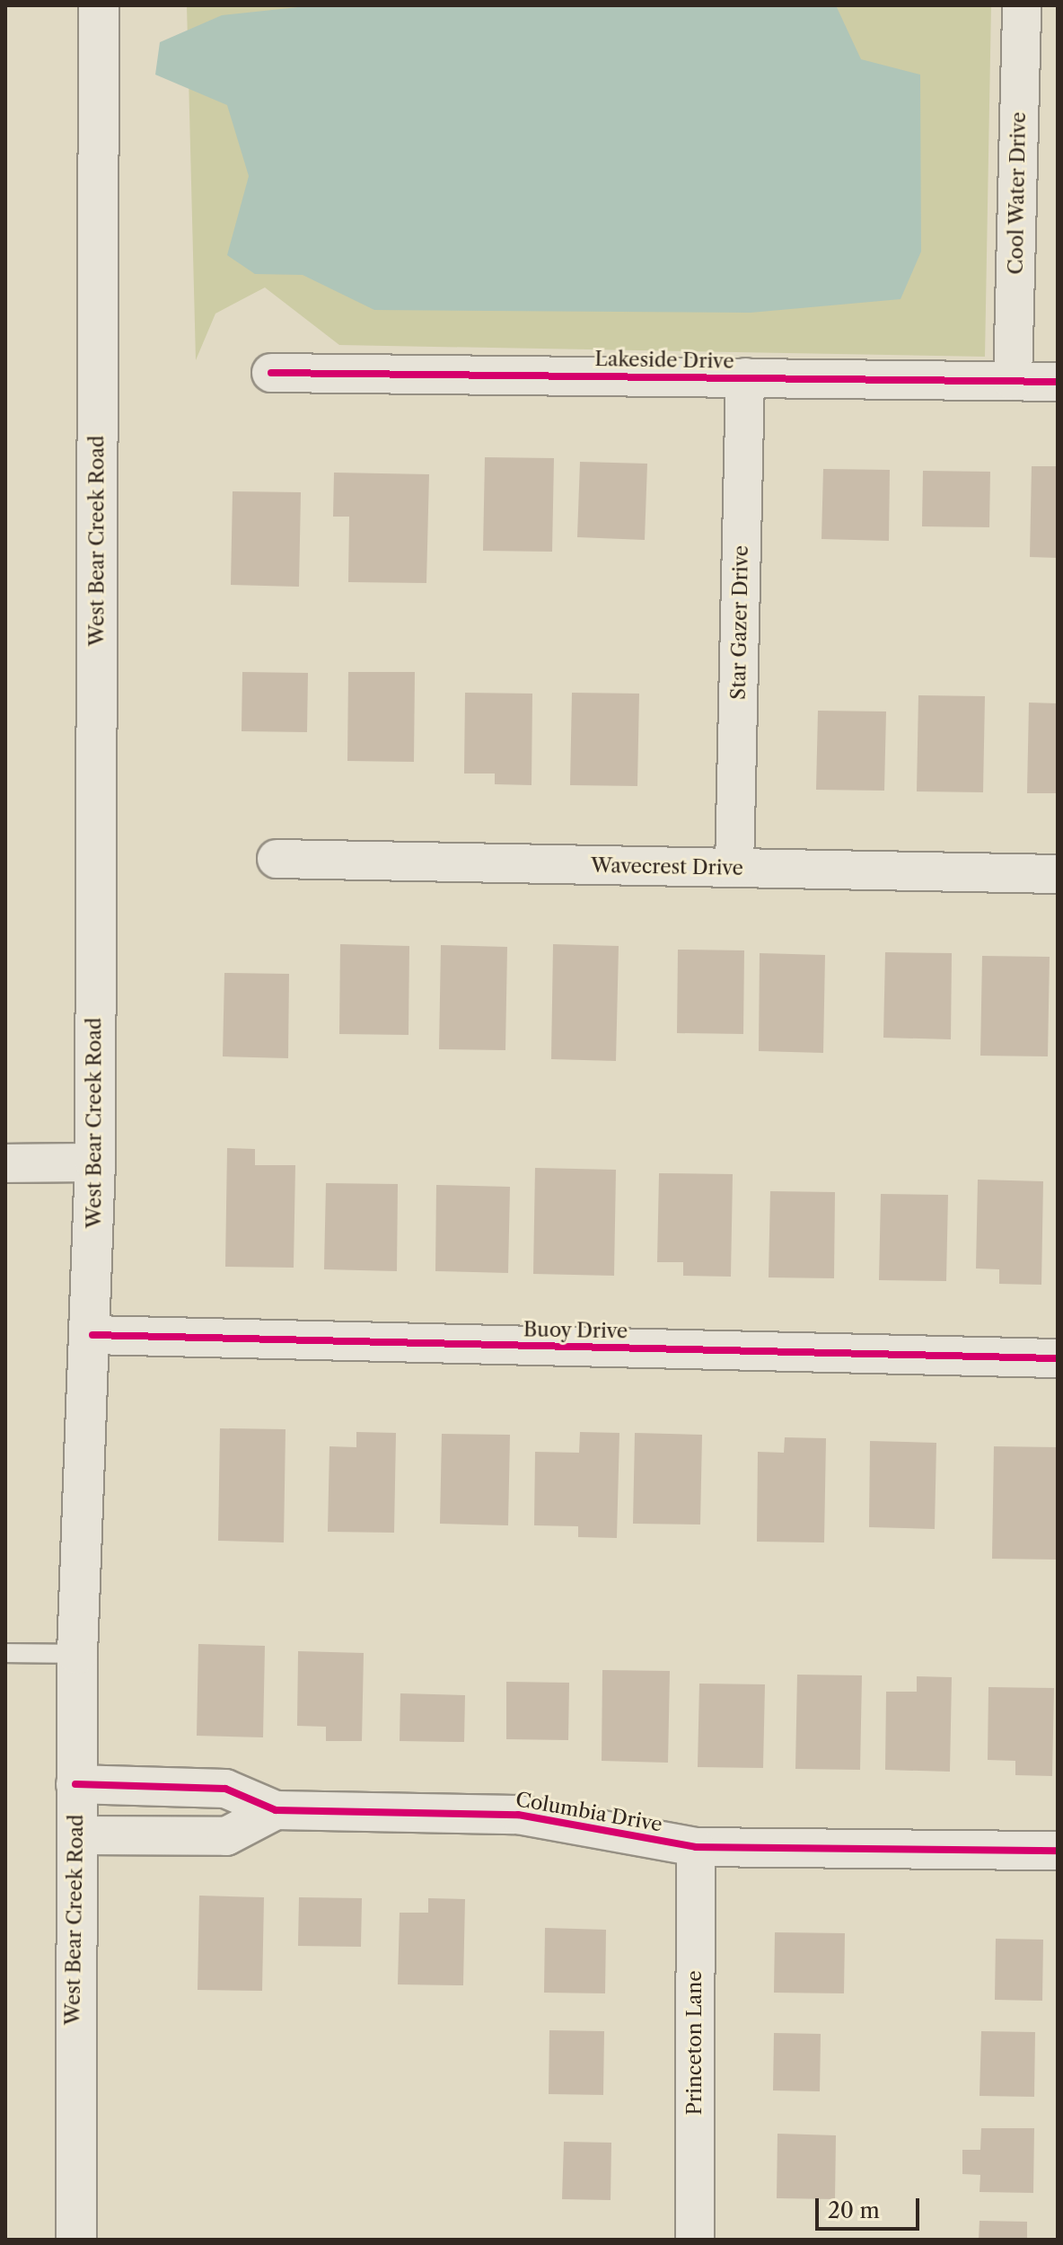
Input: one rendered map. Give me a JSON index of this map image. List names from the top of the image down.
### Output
{
  "streets": {
    "main road": ["West Bear Creek Road"],
    "street": [
      "Cool Water Drive",
      "Lakeside Drive",
      "Star Gazer Drive",
      "Wavecrest Drive",
      "Buoy Drive",
      "Columbia Drive",
      "Princeton Lane"
    ]
  },
  "crossings": [
    ["Cool Water Drive", "Lakeside Drive"],
    ["Lakeside Drive", "Star Gazer Drive"],
    ["West Bear Creek Road", "Buoy Drive"],
    ["West Bear Creek Road", "Columbia Drive"],
    ["Star Gazer Drive", "Wavecrest Drive"],
    ["Columbia Drive", "Princeton Lane"]
  ],
  "scale_bar": "20 m"
}
